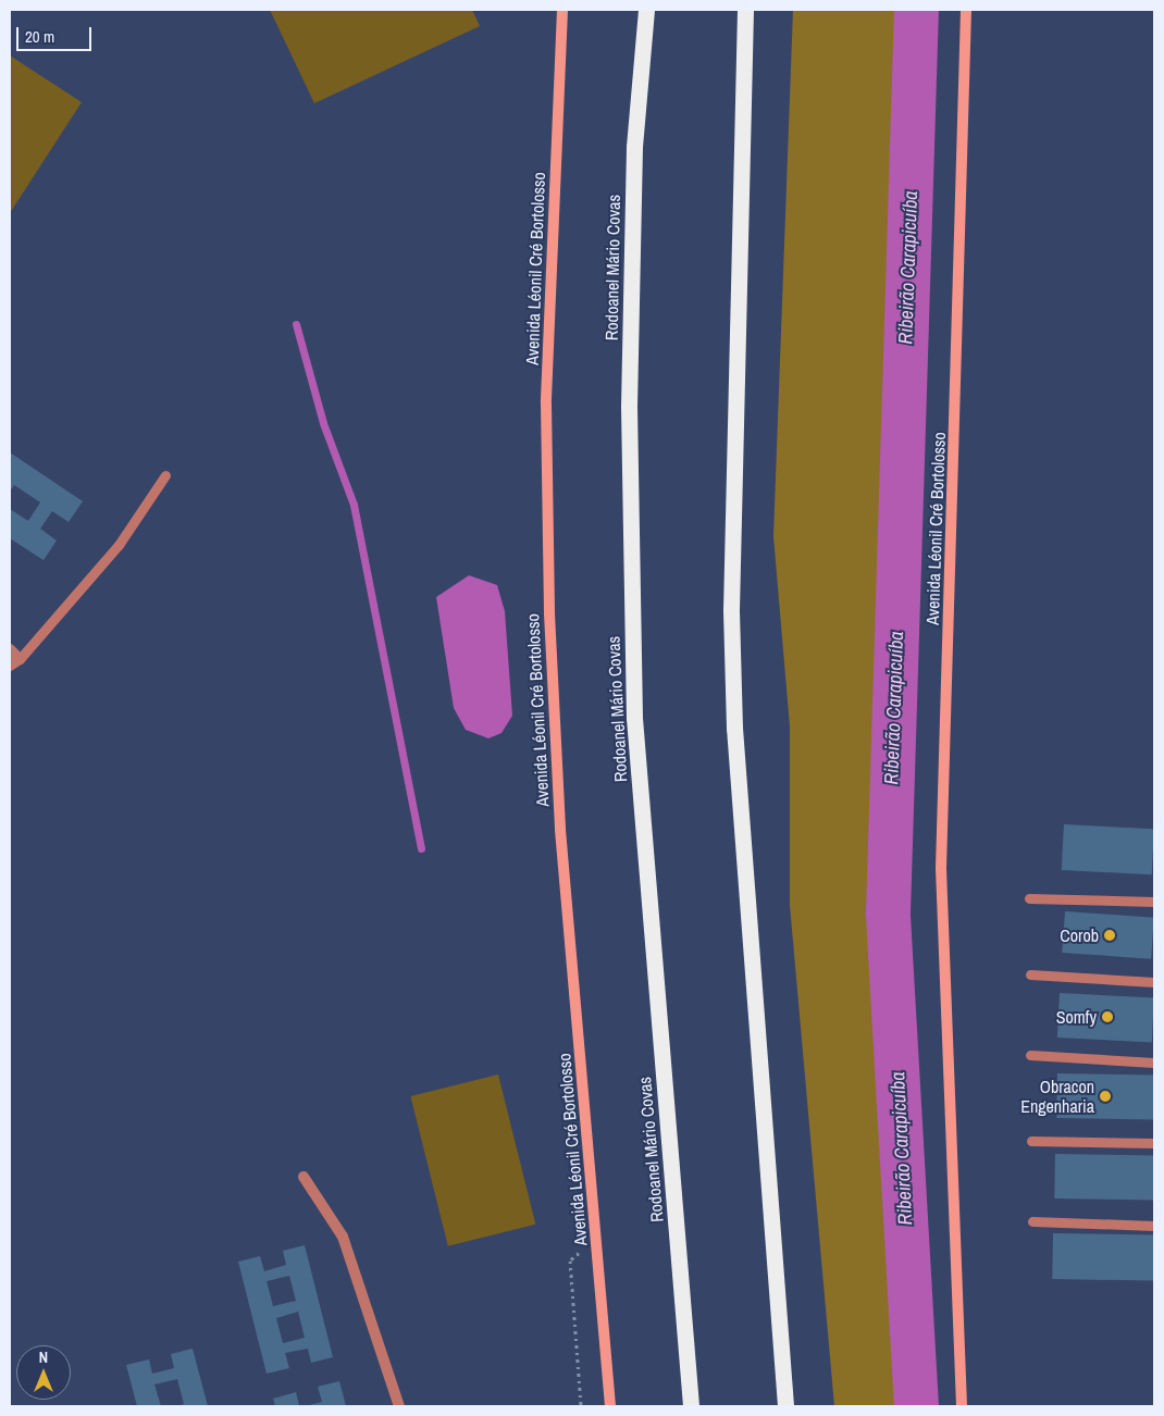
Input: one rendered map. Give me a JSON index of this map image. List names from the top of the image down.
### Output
{
  "streets": {
    "highway": ["Rodoanel Mário Covas"],
    "main road": ["Avenida Léonil Cré Bortolosso"]
  },
  "water": ["Ribeirão Carapicuíba"],
  "places": ["Corob", "Somfy", "Obracon Engenharia"],
  "scale_bar": "20 m",
  "north": "top"
}
